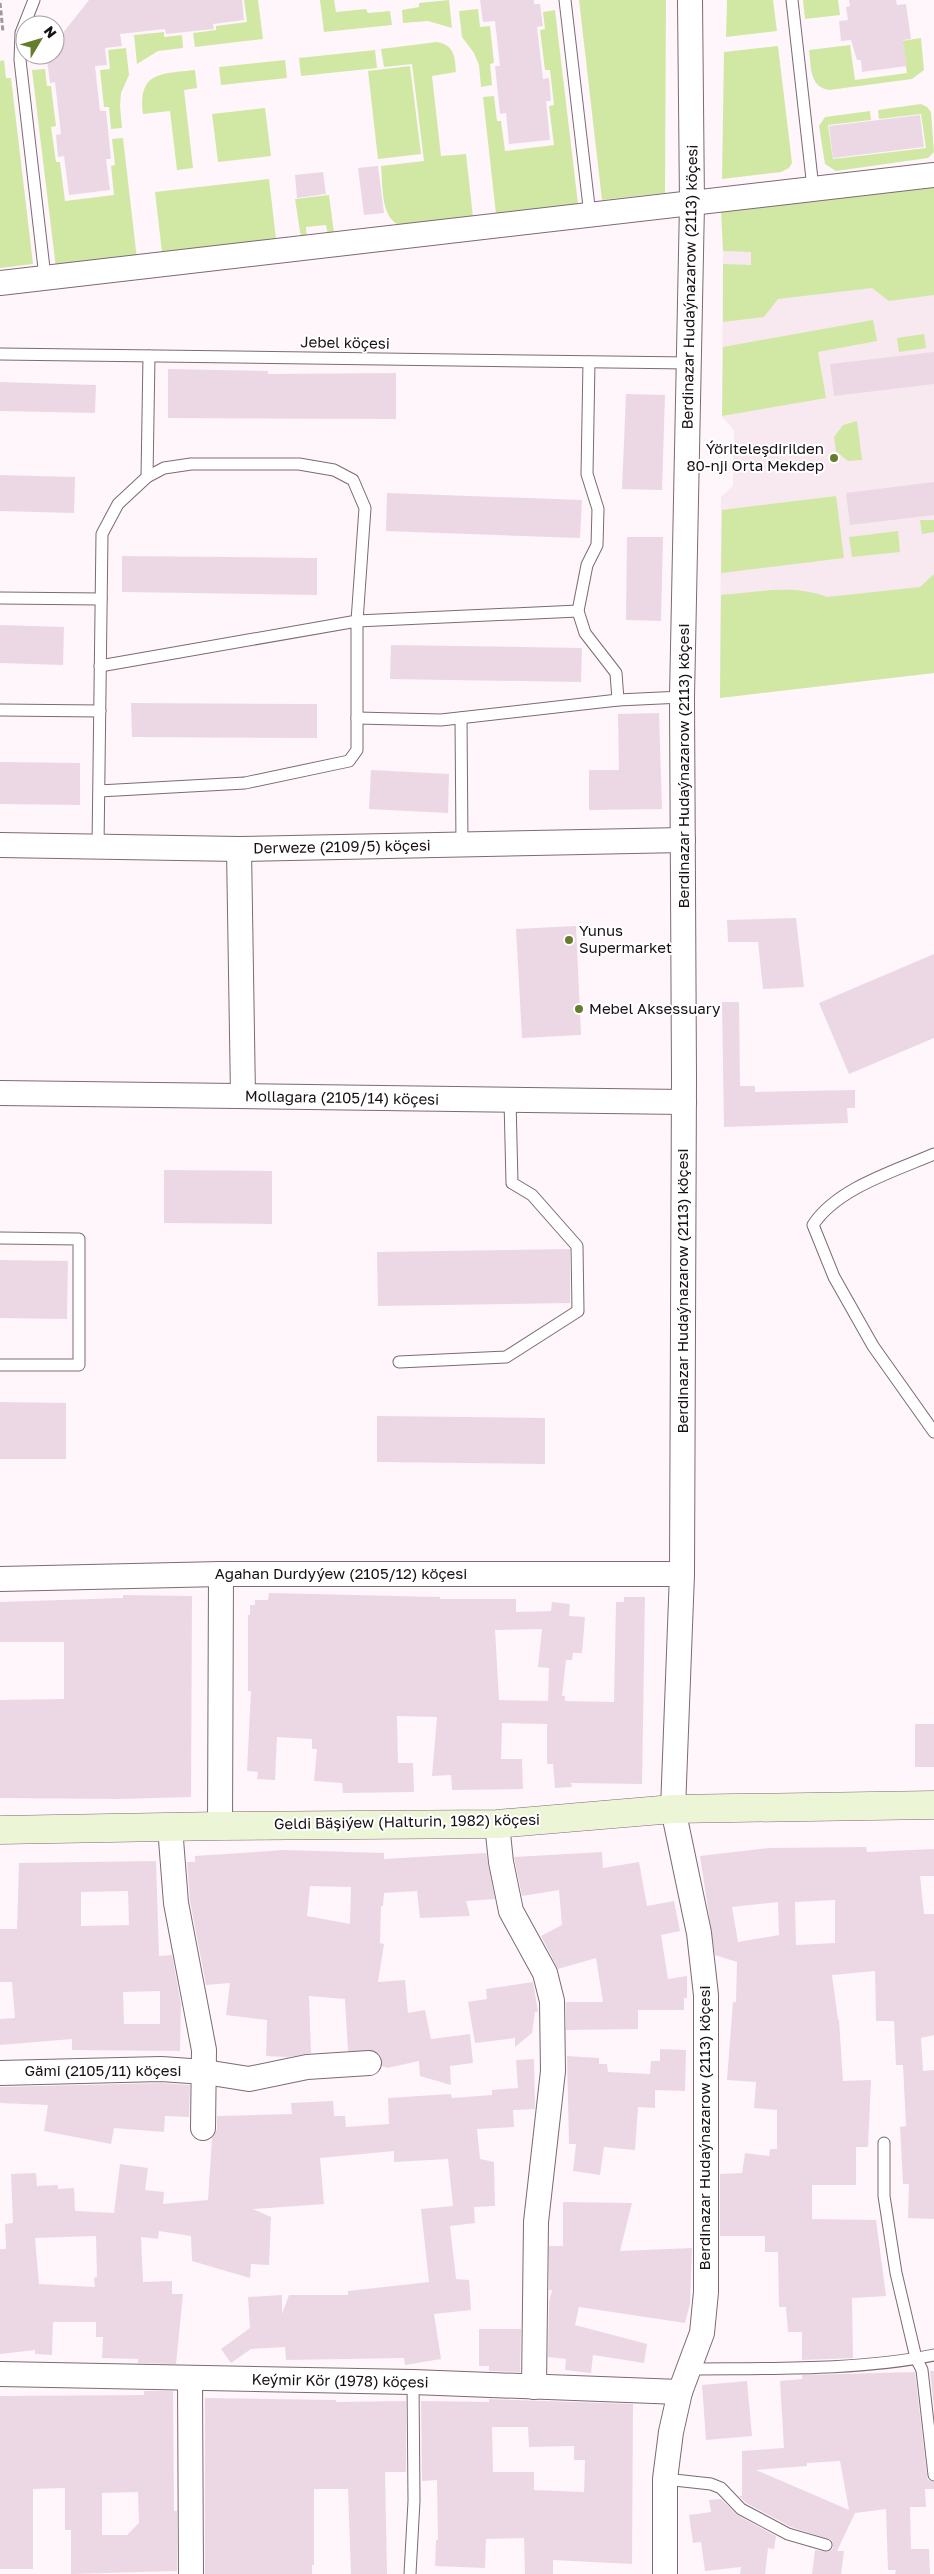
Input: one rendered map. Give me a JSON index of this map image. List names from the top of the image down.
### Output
{
  "streets": {
    "street": [
      "Berdinazar Hudaýnazarow (2113) köçesi",
      "Derweze (2109/5) köçesi",
      "Mollagara (2105/14) köçesi",
      "Agahan Durdyýew (2105/12) köçesi",
      "Geldi Bäşiýew (Halturin, 1982) köçesi",
      "Gämi (2105/11) köçesi",
      "Keýmir Kör (1978) köçesi"
    ],
    "lane": ["Jebel köçesi"]
  },
  "crossings": [
    ["Berdinazar Hudaýnazarow (2113) köçesi", "Jebel köçesi"],
    ["Berdinazar Hudaýnazarow (2113) köçesi", "Derweze (2109/5) köçesi"],
    ["Berdinazar Hudaýnazarow (2113) köçesi", "Mollagara (2105/14) köçesi"],
    ["Berdinazar Hudaýnazarow (2113) köçesi", "Agahan Durdyýew (2105/12) köçesi"],
    ["Berdinazar Hudaýnazarow (2113) köçesi", "Geldi Bäşiýew (Halturin, 1982) köçesi"],
    ["Berdinazar Hudaýnazarow (2113) köçesi", "Keýmir Kör (1978) köçesi"]
  ],
  "places": ["Ýöriteleşdirilden 80-nji Orta Mekdep", "Yunus Supermarket", "Mebel Aksessuary"],
  "north": "top right"
}
